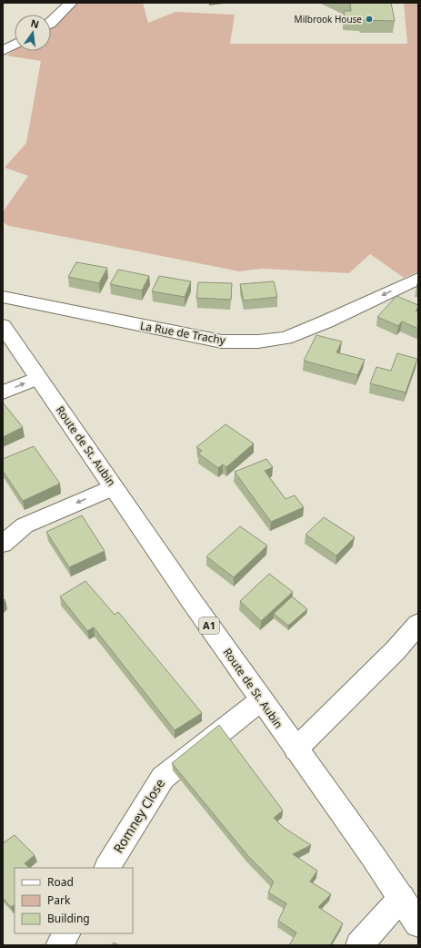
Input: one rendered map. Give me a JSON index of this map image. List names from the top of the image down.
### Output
{
  "streets": {
    "street": [
      "La Rue de Trachy",
      "Route de St. Aubin",
      "A1",
      "Romney Close"
    ]
  },
  "crossings": [
    ["Route de St. Aubin", "Romney Close"]
  ],
  "one_way": ["La Rue de Trachy"],
  "places": ["Milbrook House"],
  "legend": ["Road", "Park", "Building"],
  "north": "top"
}
